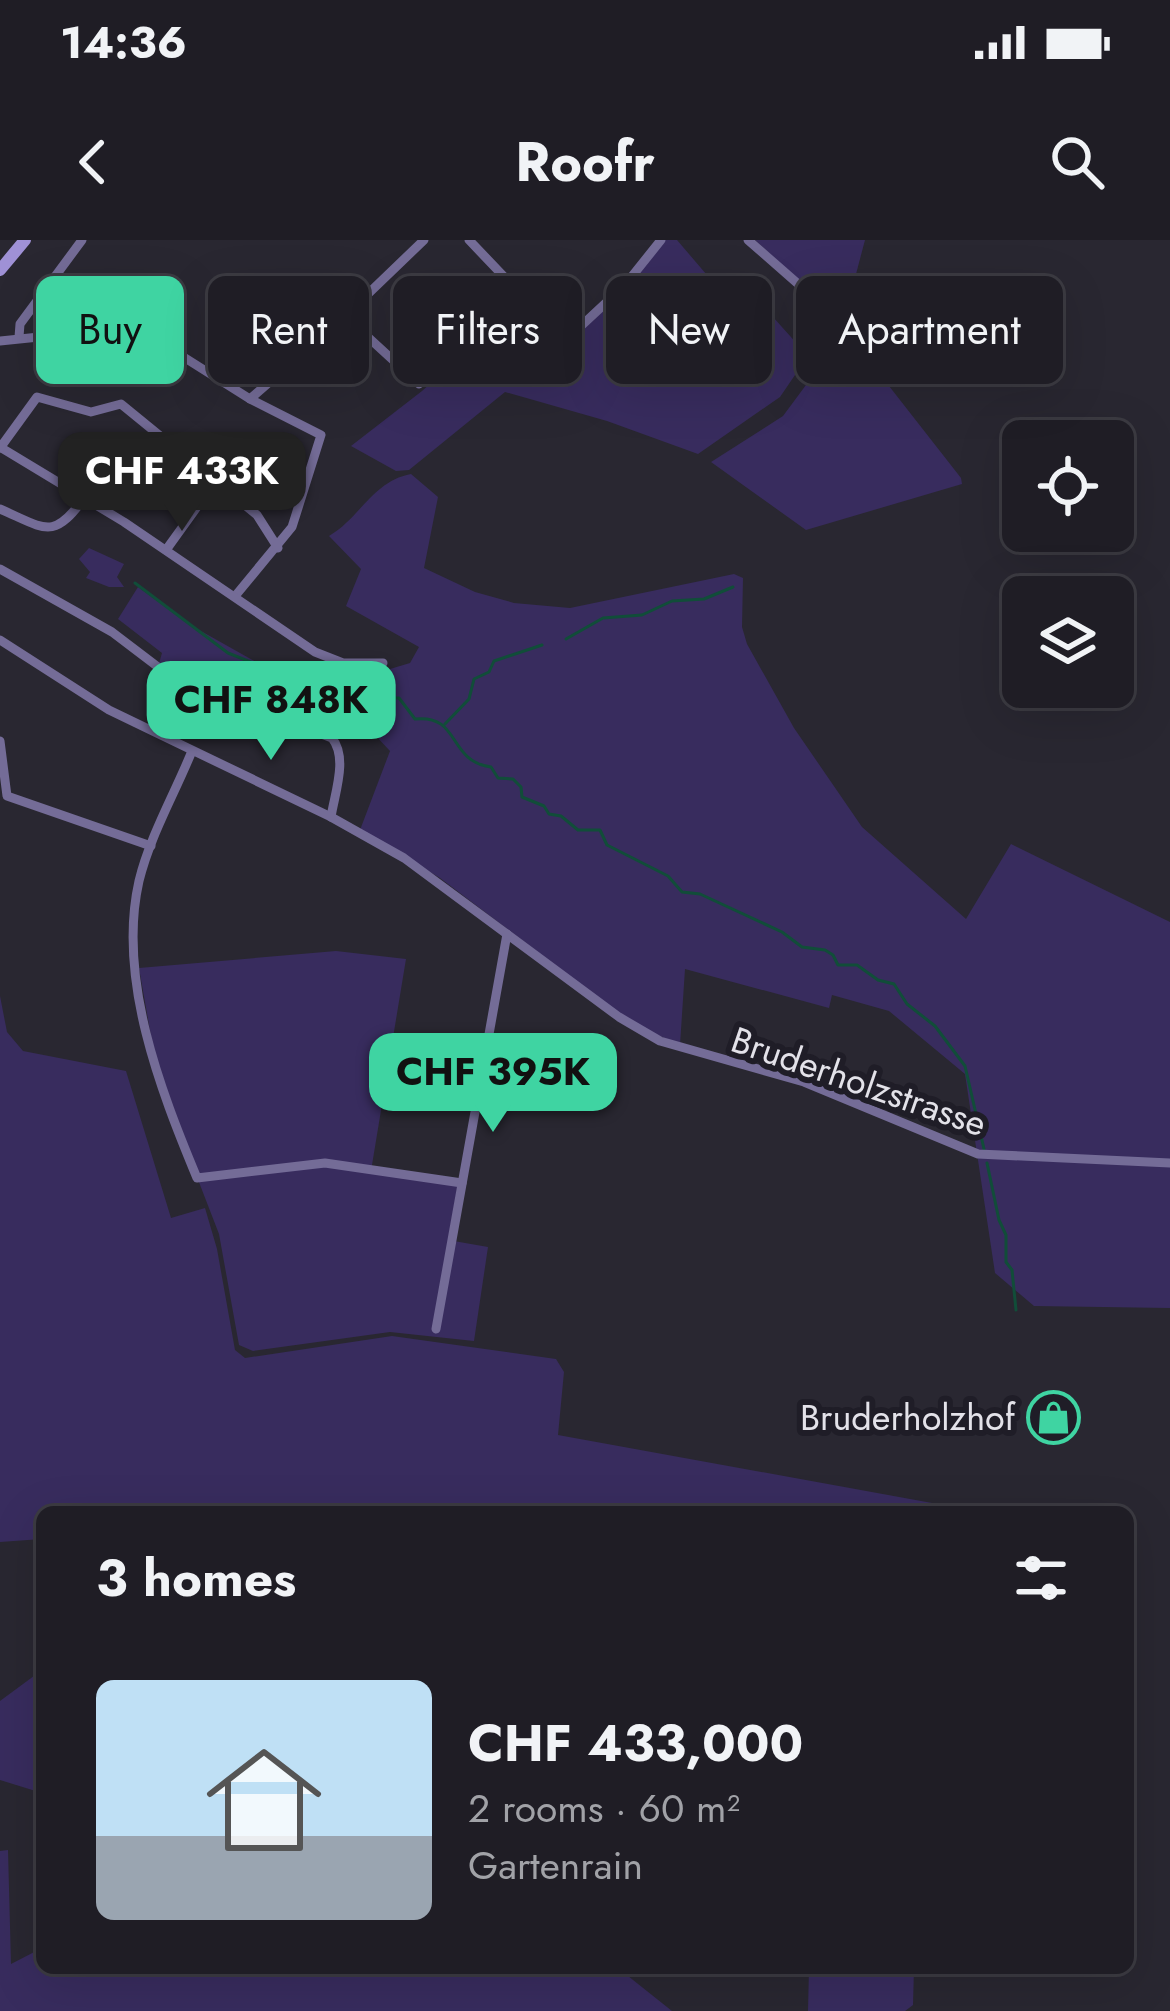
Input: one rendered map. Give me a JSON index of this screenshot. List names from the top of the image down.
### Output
{
  "streets": {
    "street": ["Bruderholzstrasse"]
  },
  "places": {
    "shop": ["Bruderholzhof"]
  },
  "page": {
    "status": "14:36",
    "header": "Roofr",
    "chip": [
      "Buy",
      "Rent",
      "Filters",
      "New",
      "Apartment"
    ],
    "price": ["CHF 433K", "CHF 848K", "CHF 395K"],
    "heading": "3 homes",
    "list": [
      {
        "name": "CHF 433,000",
        "note": "2 rooms · 60 m² · Gartenrain"
      }
    ]
  }
}
